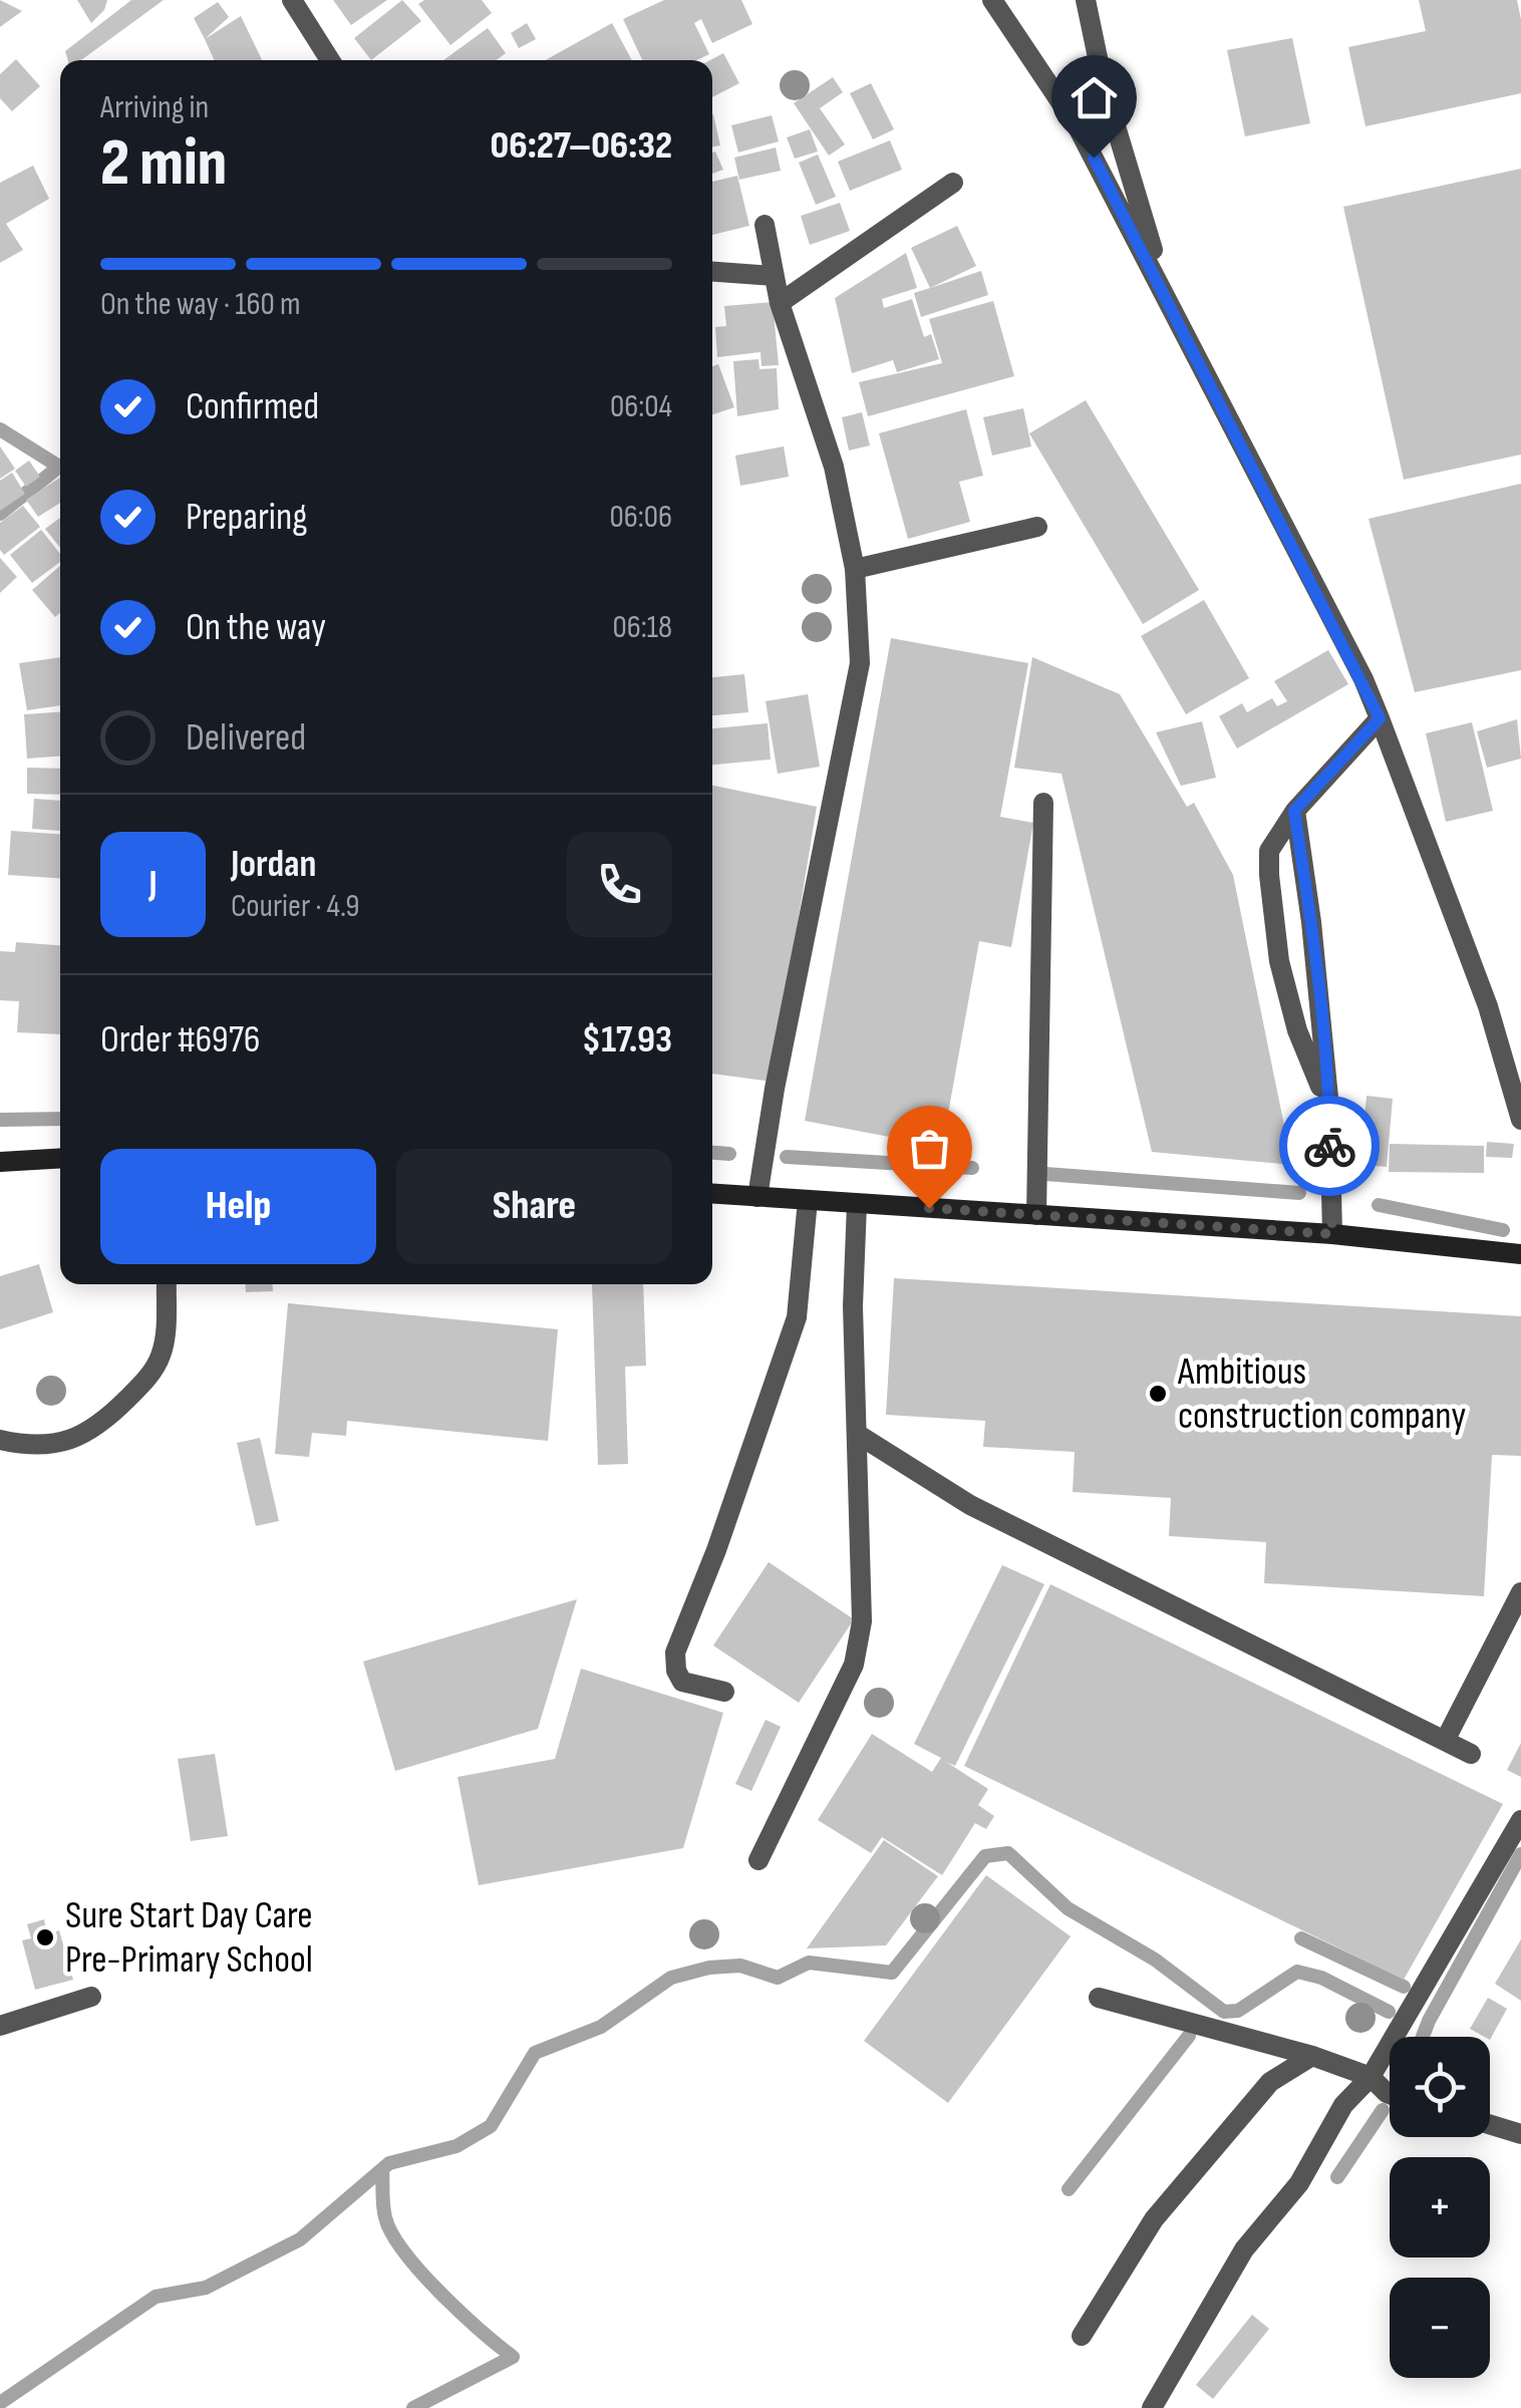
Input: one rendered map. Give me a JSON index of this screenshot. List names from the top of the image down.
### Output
{
  "places": ["Ambitious construction company", "Sure Start Day Care Pre-Primary School"],
  "page": {
    "heading": ["2 min", "Arriving in", "06:27–06:32"],
    "panel": [
      "Jordan",
      "Courier · 4.9",
      "Order #6976",
      "$17.93"
    ],
    "bar": "On the way · 160 m",
    "list": [
      ["Confirmed", "06:04"],
      ["Preparing", "06:06"],
      ["On the way", "06:18"],
      "Delivered"
    ],
    "round": "J",
    "buttons": ["Help", "Share"],
    "map_buttons": ["+", "−"]
  }
}
